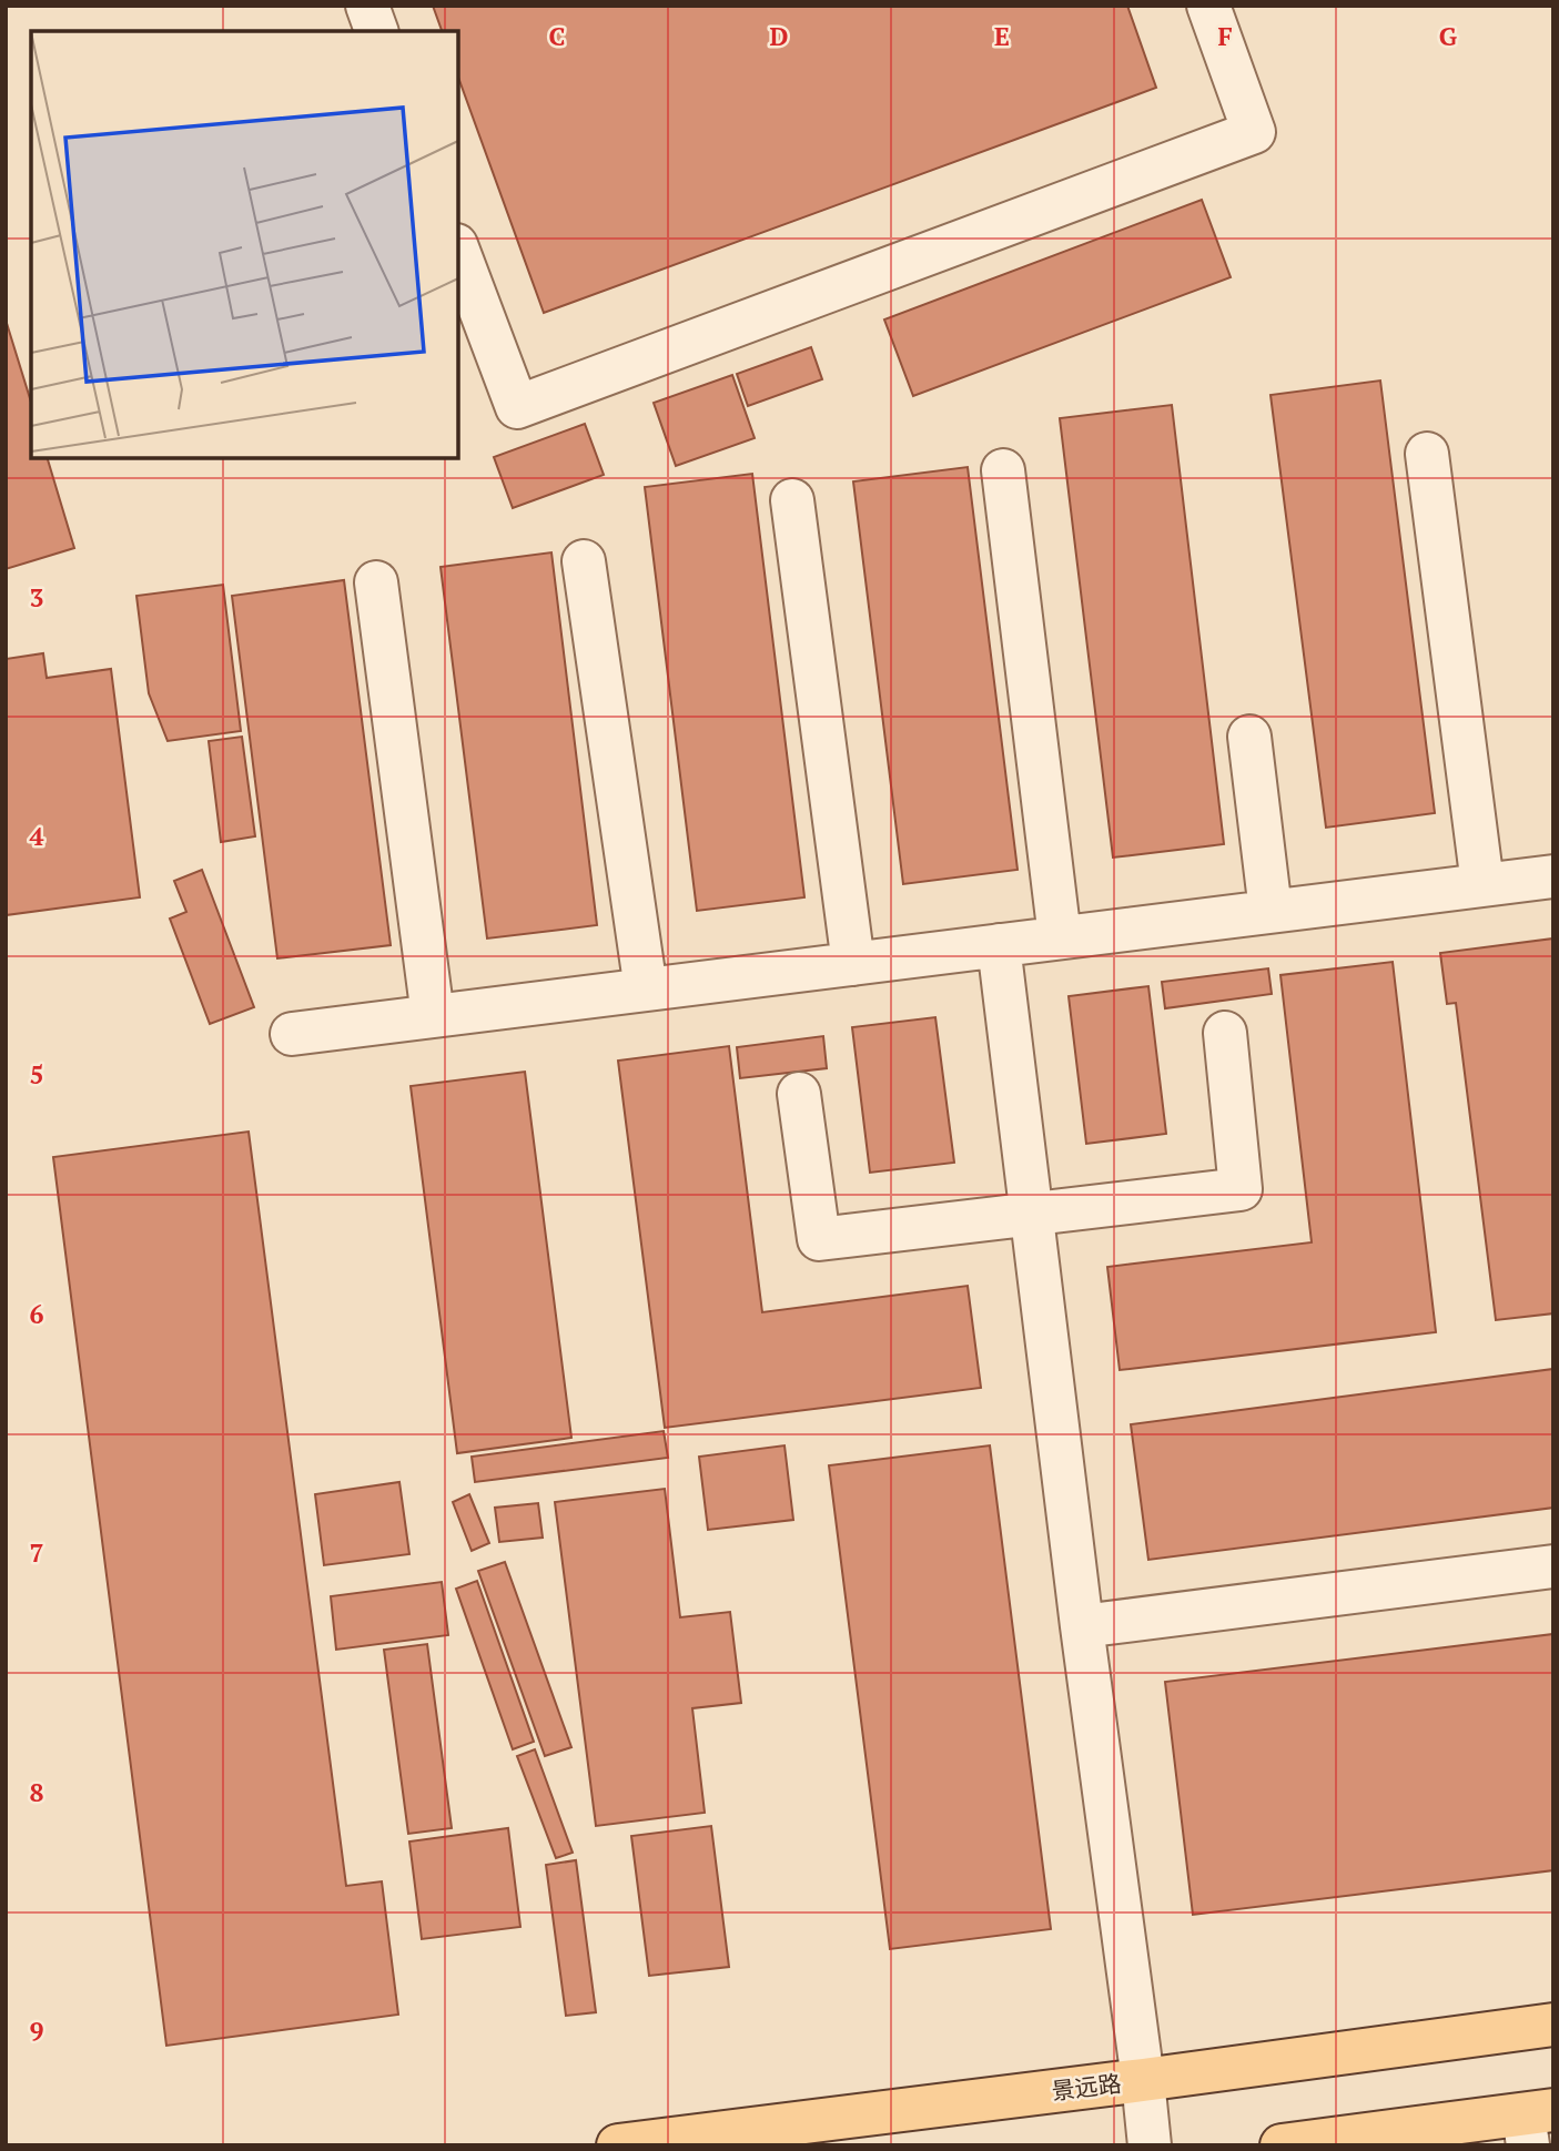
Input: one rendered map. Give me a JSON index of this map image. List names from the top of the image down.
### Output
{
  "streets": {
    "main road": ["景远路"]
  },
  "grid": {
    "columns": [
      "C",
      "D",
      "E",
      "F",
      "G"
    ],
    "rows": [
      "3",
      "4",
      "5",
      "6",
      "7",
      "8",
      "9"
    ]
  }
}
